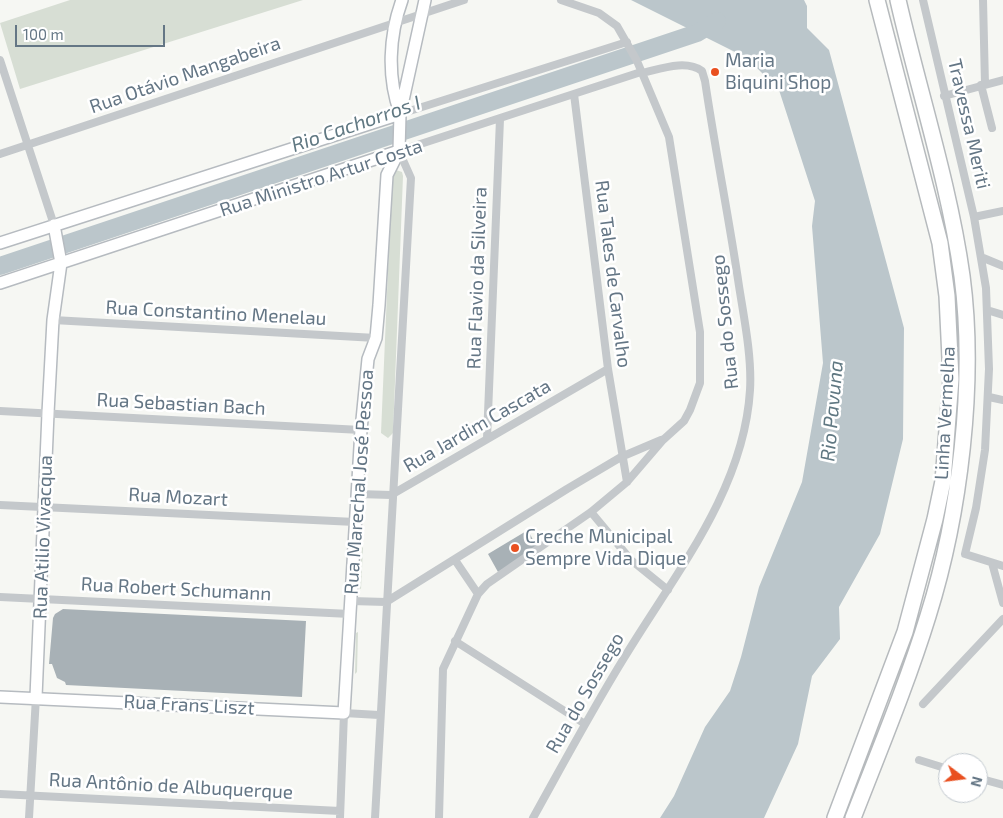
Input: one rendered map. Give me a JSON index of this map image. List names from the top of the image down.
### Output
{
  "streets": {
    "highway": ["Linha Vermelha"],
    "street": [
      "Rua Otávio Mangabeira",
      "Travessa Meriti",
      "Rua Ministro Artur Costa",
      "Rua Tales de Carvalho",
      "Rua Flavio da Silveira",
      "Rua Constantino Menelau",
      "Rua do Sossego",
      "Rua Sebastian Bach",
      "Rua Jardim Cascata",
      "Rua Marechal José Pessoa",
      "Rua Mozart",
      "Rua Atilio Vivacqua",
      "Rua Robert Schumann",
      "Rua Frans Liszt",
      "Rua Antônio de Albuquerque"
    ]
  },
  "crossings": [
    ["Rua Otávio Mangabeira", "Rua Marechal José Pessoa"],
    ["Rua Ministro Artur Costa", "Rua Tales de Carvalho"],
    ["Rua Ministro Artur Costa", "Rua Flavio da Silveira"],
    ["Rua Ministro Artur Costa", "Rua do Sossego"],
    ["Rua Ministro Artur Costa", "Rua Marechal José Pessoa"],
    ["Rua Ministro Artur Costa", "Rua Atilio Vivacqua"],
    ["Rua Tales de Carvalho", "Rua Jardim Cascata"],
    ["Rua Flavio da Silveira", "Rua Jardim Cascata"],
    ["Rua Constantino Menelau", "Rua Marechal José Pessoa"],
    ["Rua Constantino Menelau", "Rua Atilio Vivacqua"],
    ["Rua Sebastian Bach", "Rua Marechal José Pessoa"],
    ["Rua Sebastian Bach", "Rua Atilio Vivacqua"],
    ["Rua Jardim Cascata", "Rua Marechal José Pessoa"],
    ["Rua Marechal José Pessoa", "Rua Mozart"],
    ["Rua Marechal José Pessoa", "Rua Robert Schumann"],
    ["Rua Marechal José Pessoa", "Rua Frans Liszt"],
    ["Rua Marechal José Pessoa", "Rua Antônio de Albuquerque"],
    ["Rua Mozart", "Rua Atilio Vivacqua"],
    ["Rua Atilio Vivacqua", "Rua Robert Schumann"],
    ["Rua Atilio Vivacqua", "Rua Frans Liszt"],
    ["Rua Atilio Vivacqua", "Rua Antônio de Albuquerque"]
  ],
  "water": ["Rio Cachorros I", "Rio Pavuna"],
  "places": ["Maria Biquini Shop", "Creche Municipal Sempre Vida Dique"],
  "scale_bar": "100 m",
  "north": "right"
}
